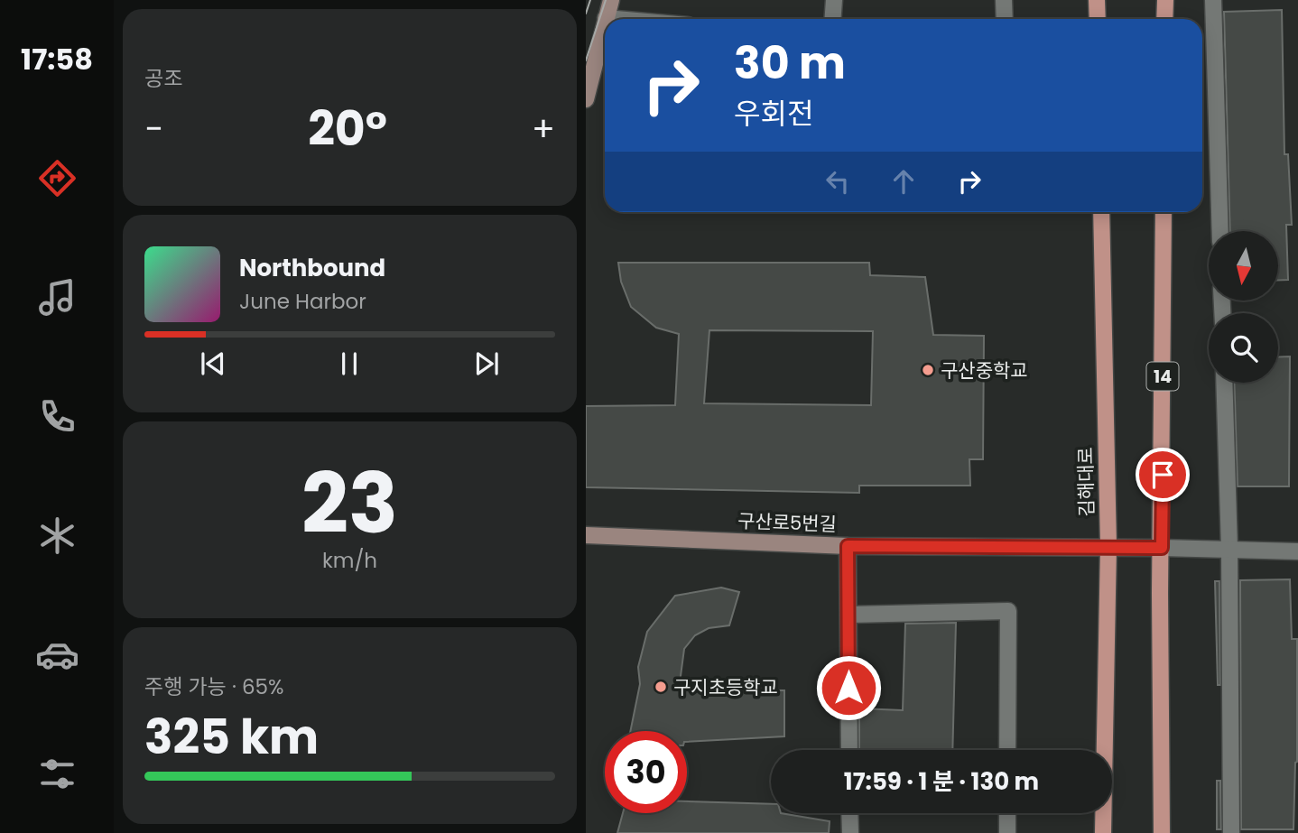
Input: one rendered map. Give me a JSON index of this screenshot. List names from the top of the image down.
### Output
{
  "streets": {
    "main road": ["14", "김해대로"],
    "street": ["구산로5번길"]
  },
  "places": ["구산중학교", "구지초등학교"],
  "north": "bottom",
  "page": {
    "tabs": "17:58",
    "tile": [
      "공조",
      ["23", "km/h"],
      ["주행 가능 · 65%", "325 km"]
    ],
    "turn": ["30 m", "우회전"],
    "heat": ["−", "20°", "+"],
    "song": ["Northbound", "June Harbor"],
    "limit": "30",
    "trip": "17:59 · 1 분 · 130 m"
  }
}
